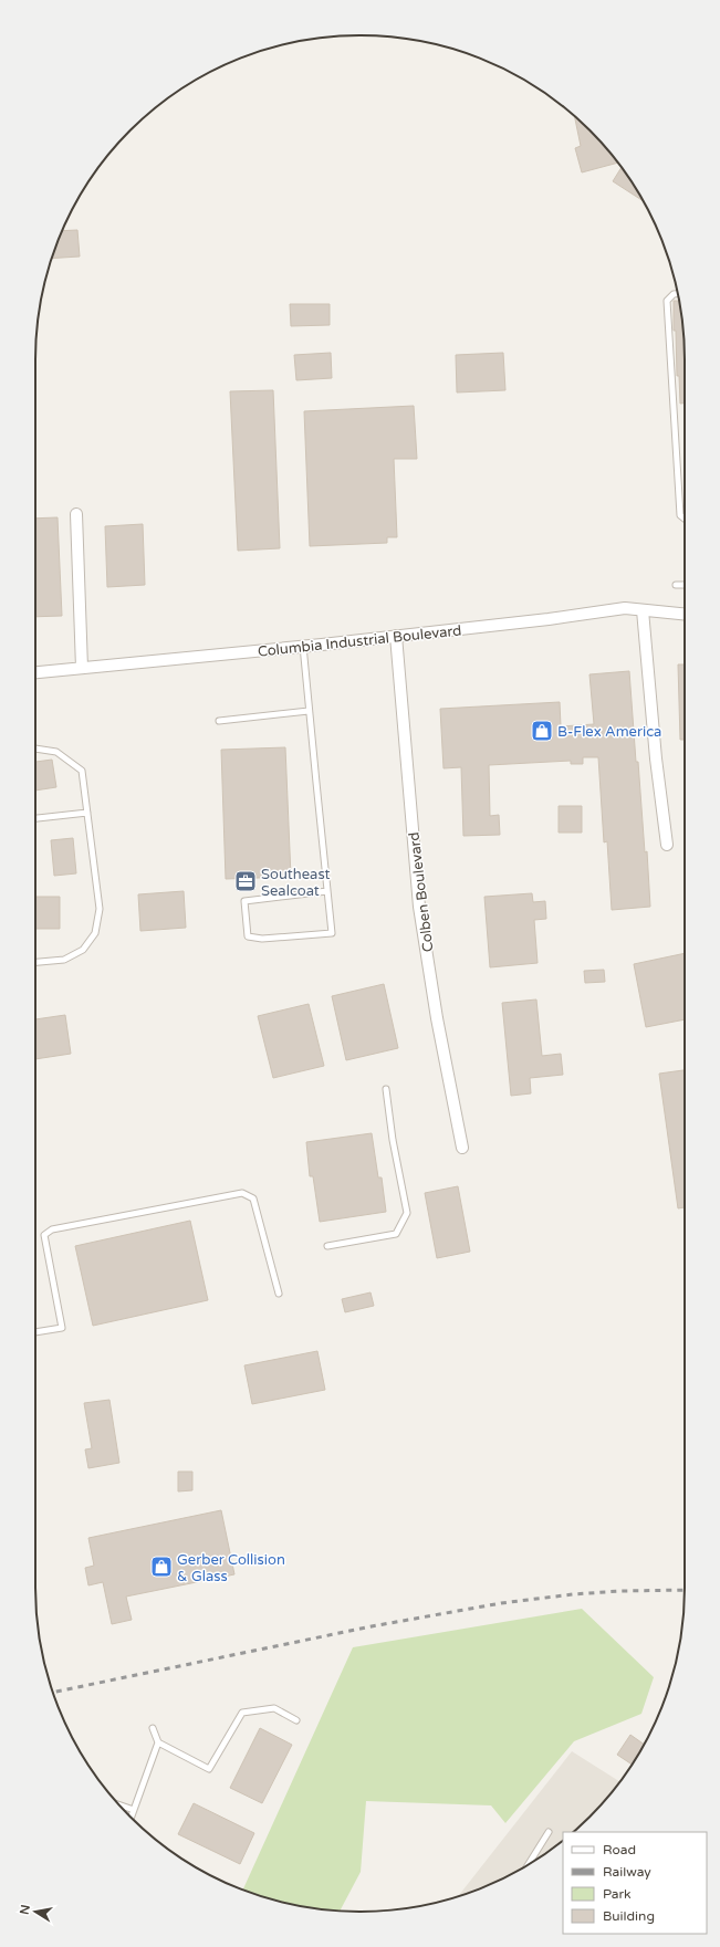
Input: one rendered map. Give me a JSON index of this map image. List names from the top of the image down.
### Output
{
  "streets": {
    "street": ["Columbia Industrial Boulevard", "Colben Boulevard"]
  },
  "crossings": [
    ["Columbia Industrial Boulevard", "Colben Boulevard"]
  ],
  "places": {
    "shop": ["B-Flex America", "Gerber Collision & Glass"],
    "office": ["Southeast Sealcoat"]
  },
  "legend": [
    "Road",
    "Railway",
    "Park",
    "Building"
  ],
  "north": "left"
}
